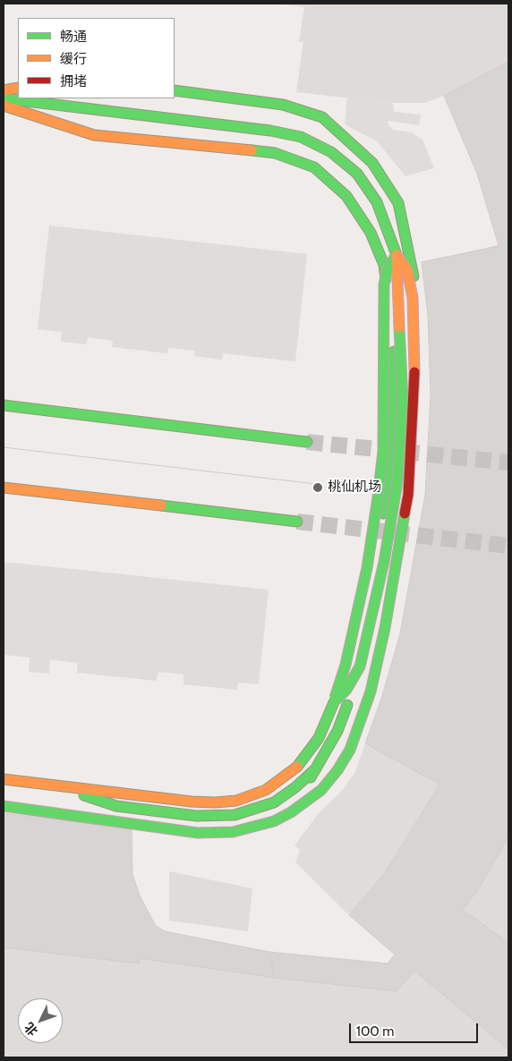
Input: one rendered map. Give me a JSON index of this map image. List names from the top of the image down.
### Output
{
  "places": ["桃仙机场"],
  "legend": ["畅通", "缓行", "拥堵"],
  "scale_bar": "100 m",
  "north": "bottom left"
}
